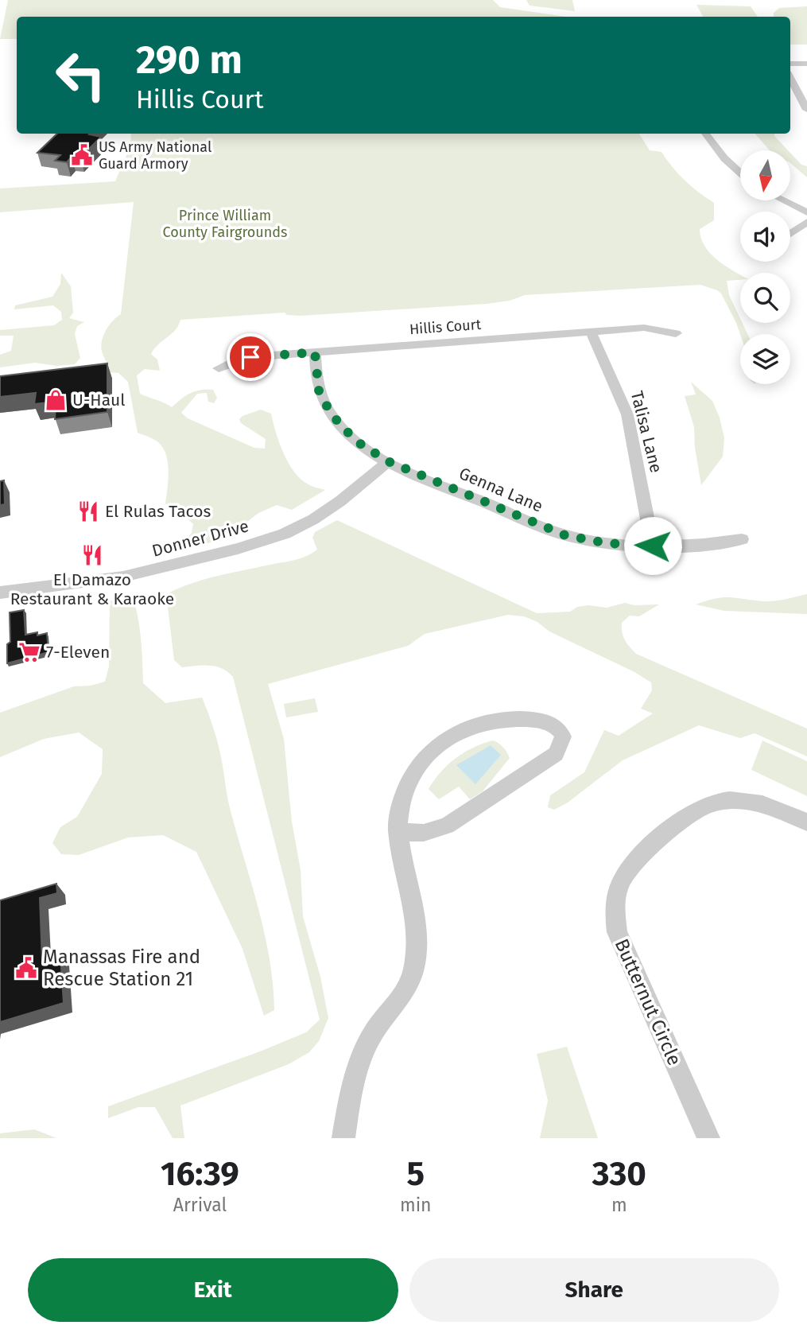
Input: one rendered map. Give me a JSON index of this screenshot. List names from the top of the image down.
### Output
{
  "streets": {
    "street": [
      "Hillis Court",
      "Talisa Lane",
      "Genna Lane",
      "Donner Drive",
      "Butternut Circle"
    ]
  },
  "crossings": [
    ["Hillis Court", "Talisa Lane"],
    ["Hillis Court", "Genna Lane"],
    ["Talisa Lane", "Genna Lane"],
    ["Genna Lane", "Donner Drive"]
  ],
  "parks": ["Prince William County Fairgrounds"],
  "places": {
    "public building": ["US Army National Guard Armory", "Manassas Fire and Rescue Station 21"],
    "shop": ["U-Haul"],
    "restaurant": ["El Rulas Tacos", "El Damazo Restaurant & Karaoke"],
    "supermarket": ["7-Eleven"]
  },
  "north": "bottom",
  "page": {
    "turn": ["290 m", "Hillis Court"],
    "eta": [
      "16:39",
      "Arrival",
      "5",
      "min",
      "330",
      "m"
    ],
    "buttons": ["Exit", "Share"]
  }
}
